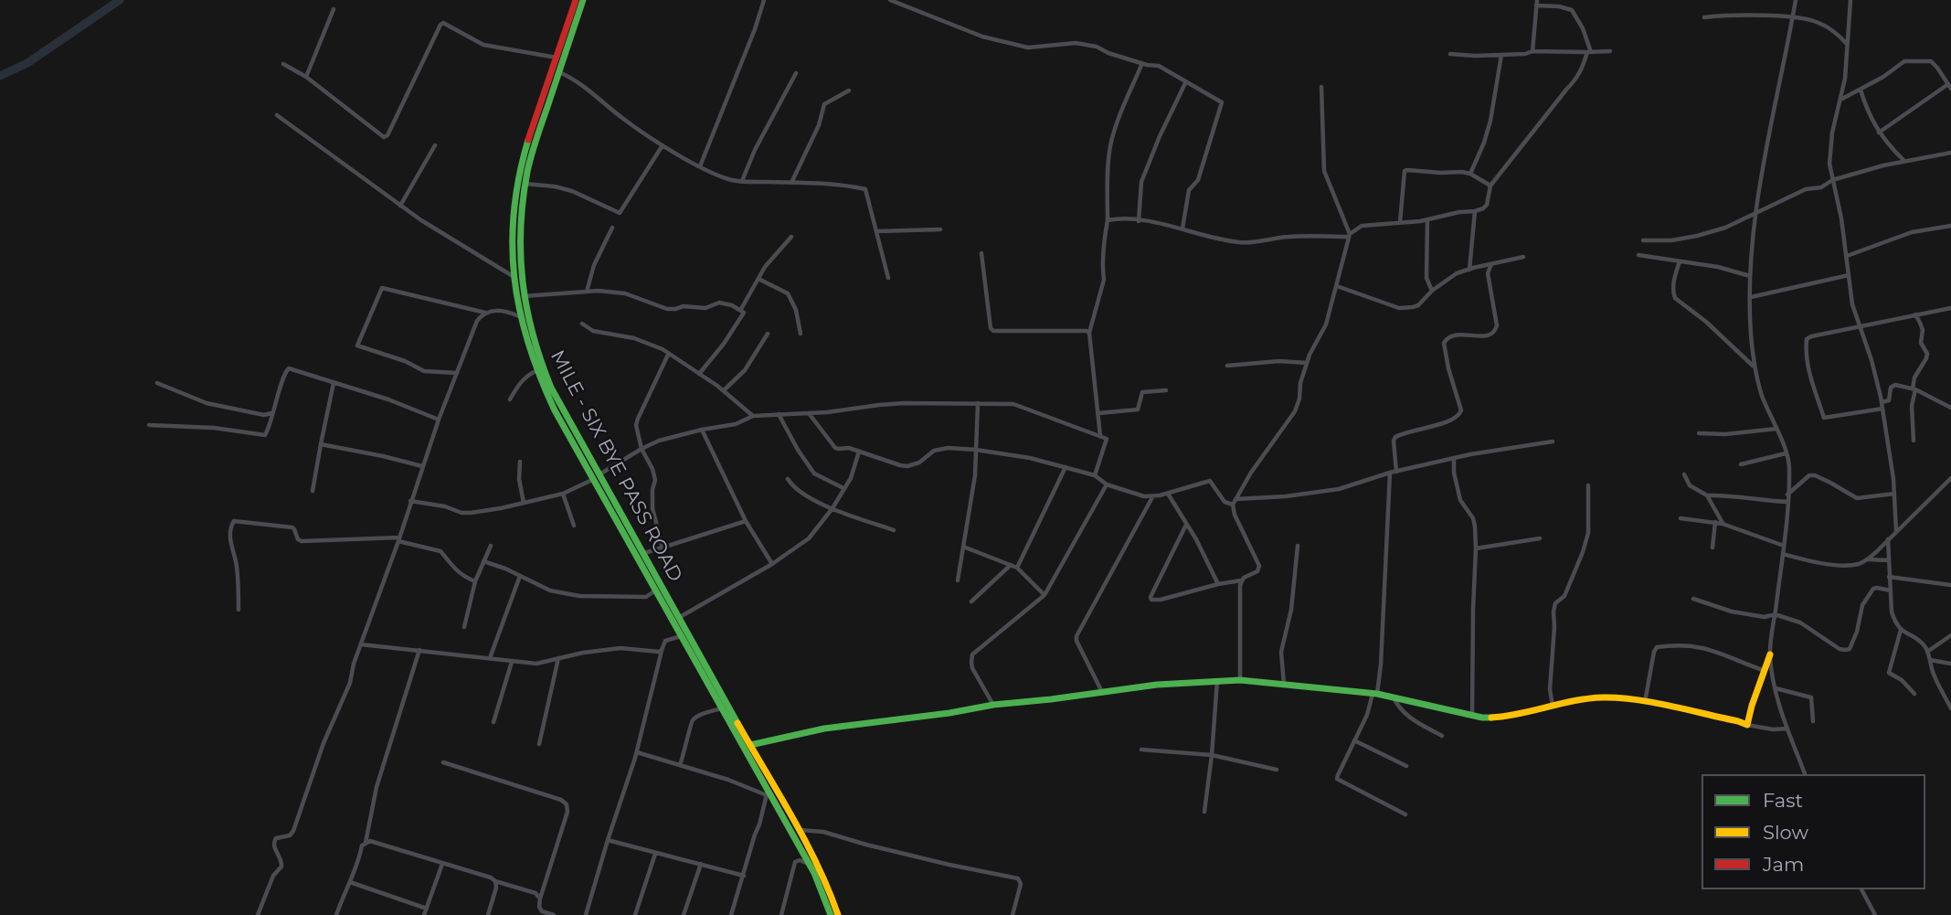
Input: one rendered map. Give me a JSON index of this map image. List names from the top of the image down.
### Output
{
  "streets": {
    "street": ["MILE - SIX BYE PASS ROAD"]
  },
  "legend": ["Fast", "Slow", "Jam"]
}
